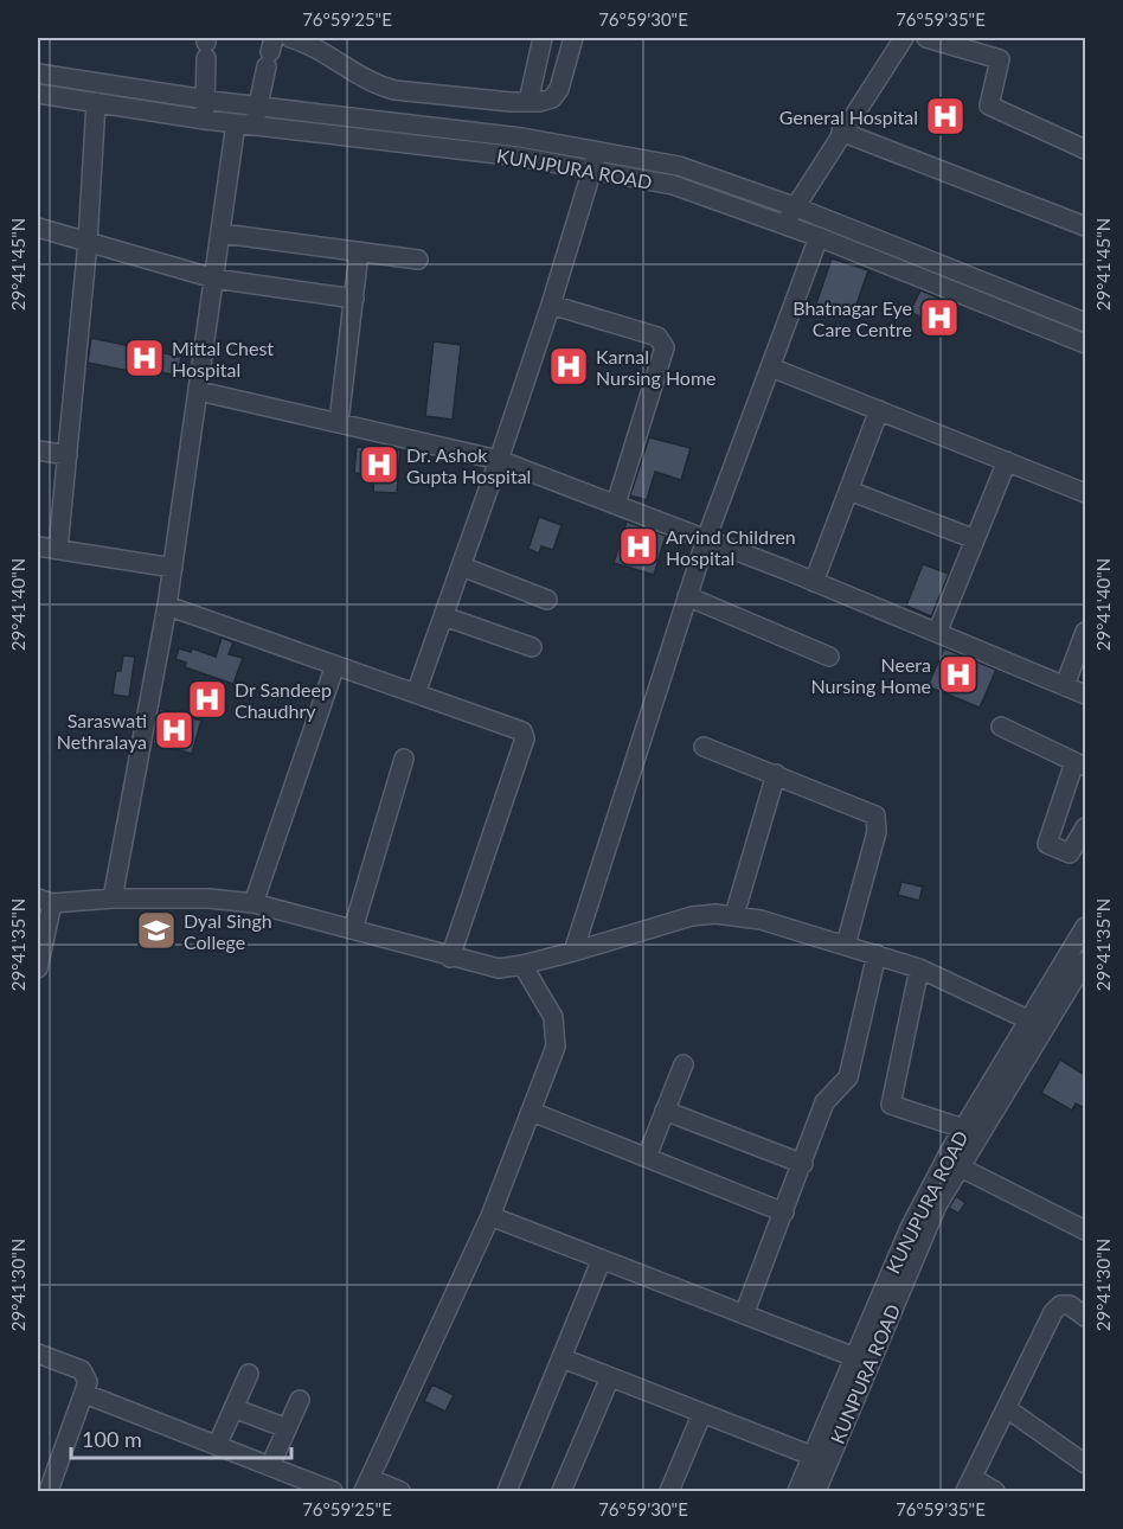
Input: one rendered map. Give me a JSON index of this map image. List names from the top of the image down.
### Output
{
  "streets": {
    "street": ["KUNJPURA ROAD"]
  },
  "places": {
    "hospital": [
      "General Hospital",
      "Bhatnagar Eye Care Centre",
      "Mittal Chest Hospital",
      "Karnal Nursing Home",
      "Dr. Ashok Gupta Hospital",
      "Arvind Children Hospital",
      "Neera Nursing Home",
      "Dr Sandeep Chaudhry",
      "Saraswati Nethralaya"
    ],
    "school or university": ["Dyal Singh College"]
  },
  "scale_bar": "100 m",
  "coordinates": [
    "76°59'25\"E",
    "76°59'30\"E",
    "76°59'35\"E",
    "29°41'45\"N",
    "29°41'40\"N",
    "29°41'35\"N",
    "29°41'30\"N"
  ]
}
